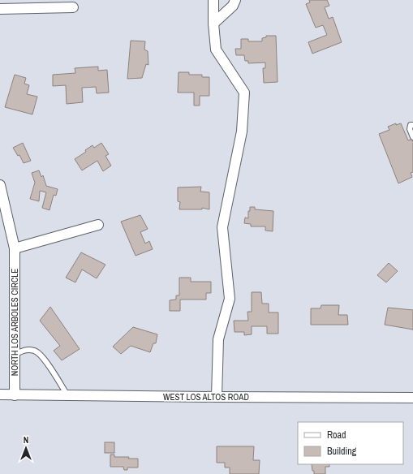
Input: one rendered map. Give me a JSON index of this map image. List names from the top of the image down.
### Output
{
  "streets": {
    "street": ["NORTH LOS ARBOLES CIRCLE", "WEST LOS ALTOS ROAD"]
  },
  "crossings": [
    ["NORTH LOS ARBOLES CIRCLE", "WEST LOS ALTOS ROAD"]
  ],
  "legend": ["Road", "Building"],
  "north": "top"
}
